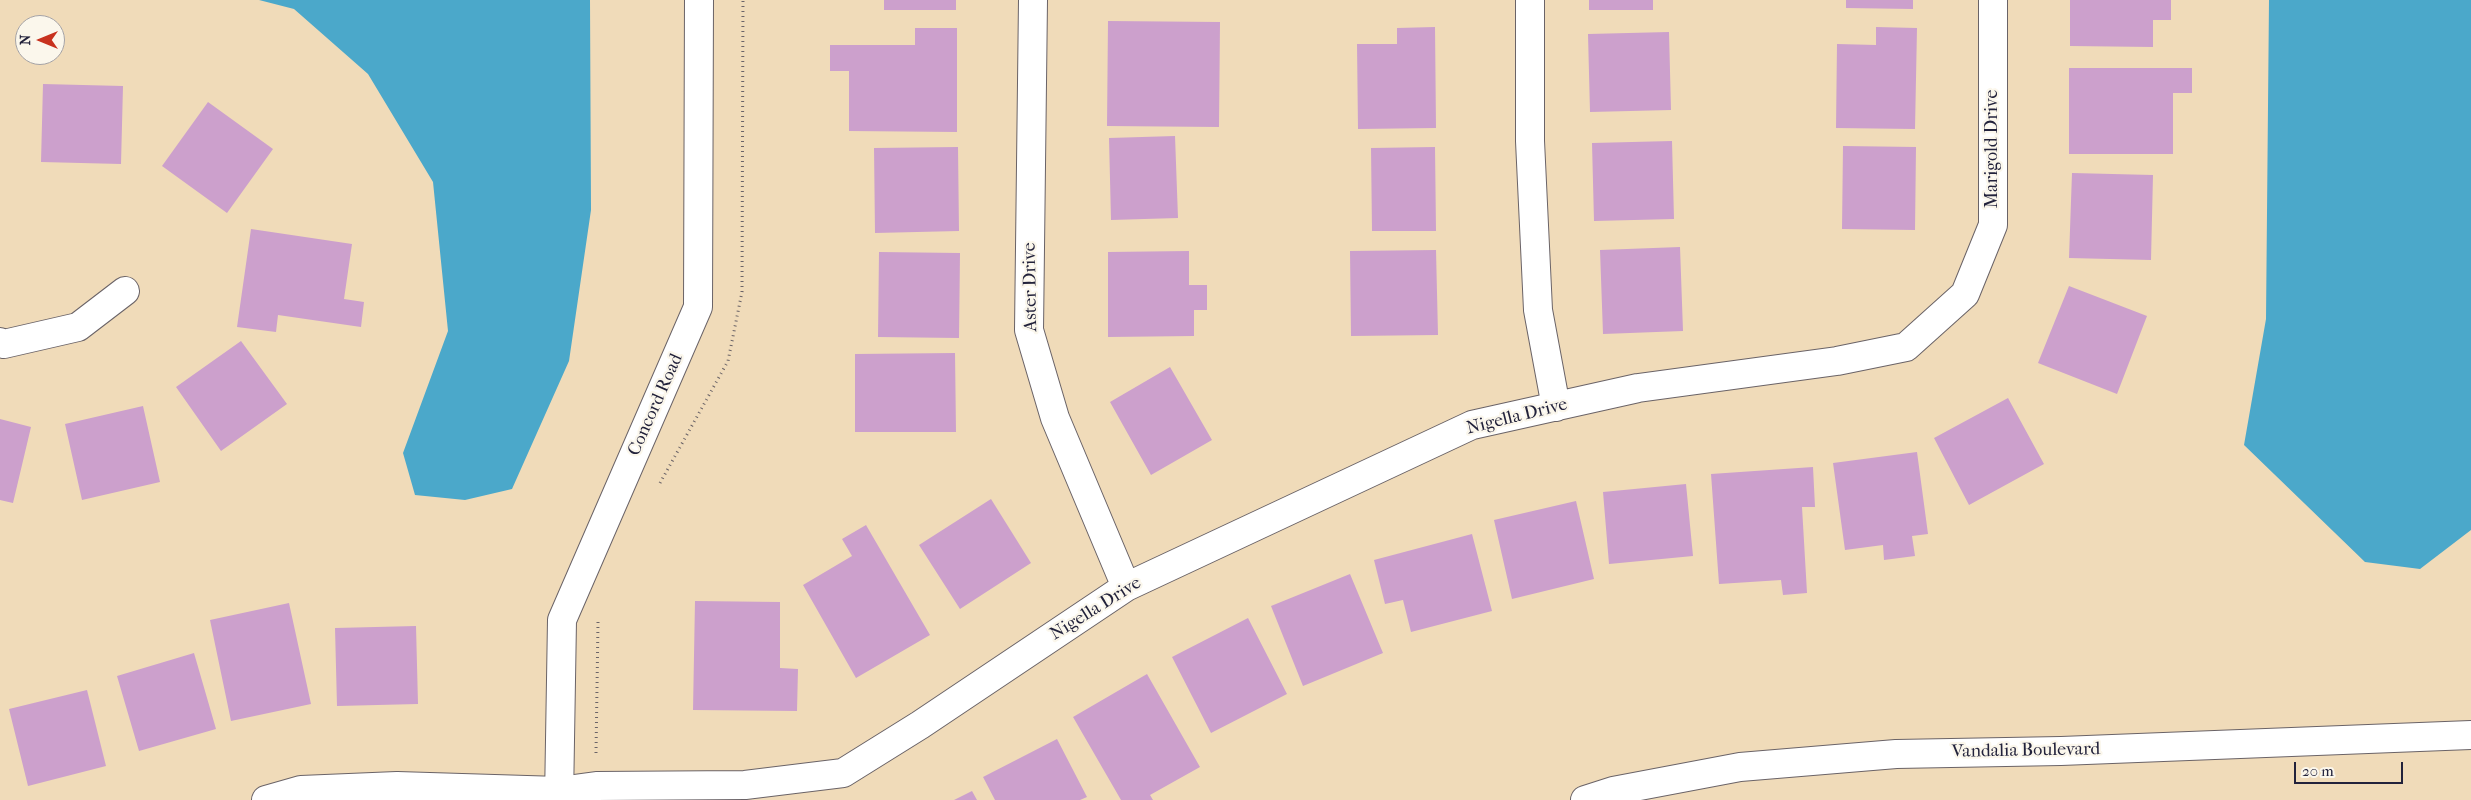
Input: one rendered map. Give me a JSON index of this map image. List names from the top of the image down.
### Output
{
  "streets": {
    "street": [
      "Marigold Drive",
      "Aster Drive",
      "Concord Road",
      "Nigella Drive",
      "Vandalia Boulevard"
    ]
  },
  "crossings": [
    ["Marigold Drive", "Nigella Drive"],
    ["Aster Drive", "Nigella Drive"],
    ["Concord Road", "Nigella Drive"]
  ],
  "scale_bar": "20 m",
  "north": "left"
}
